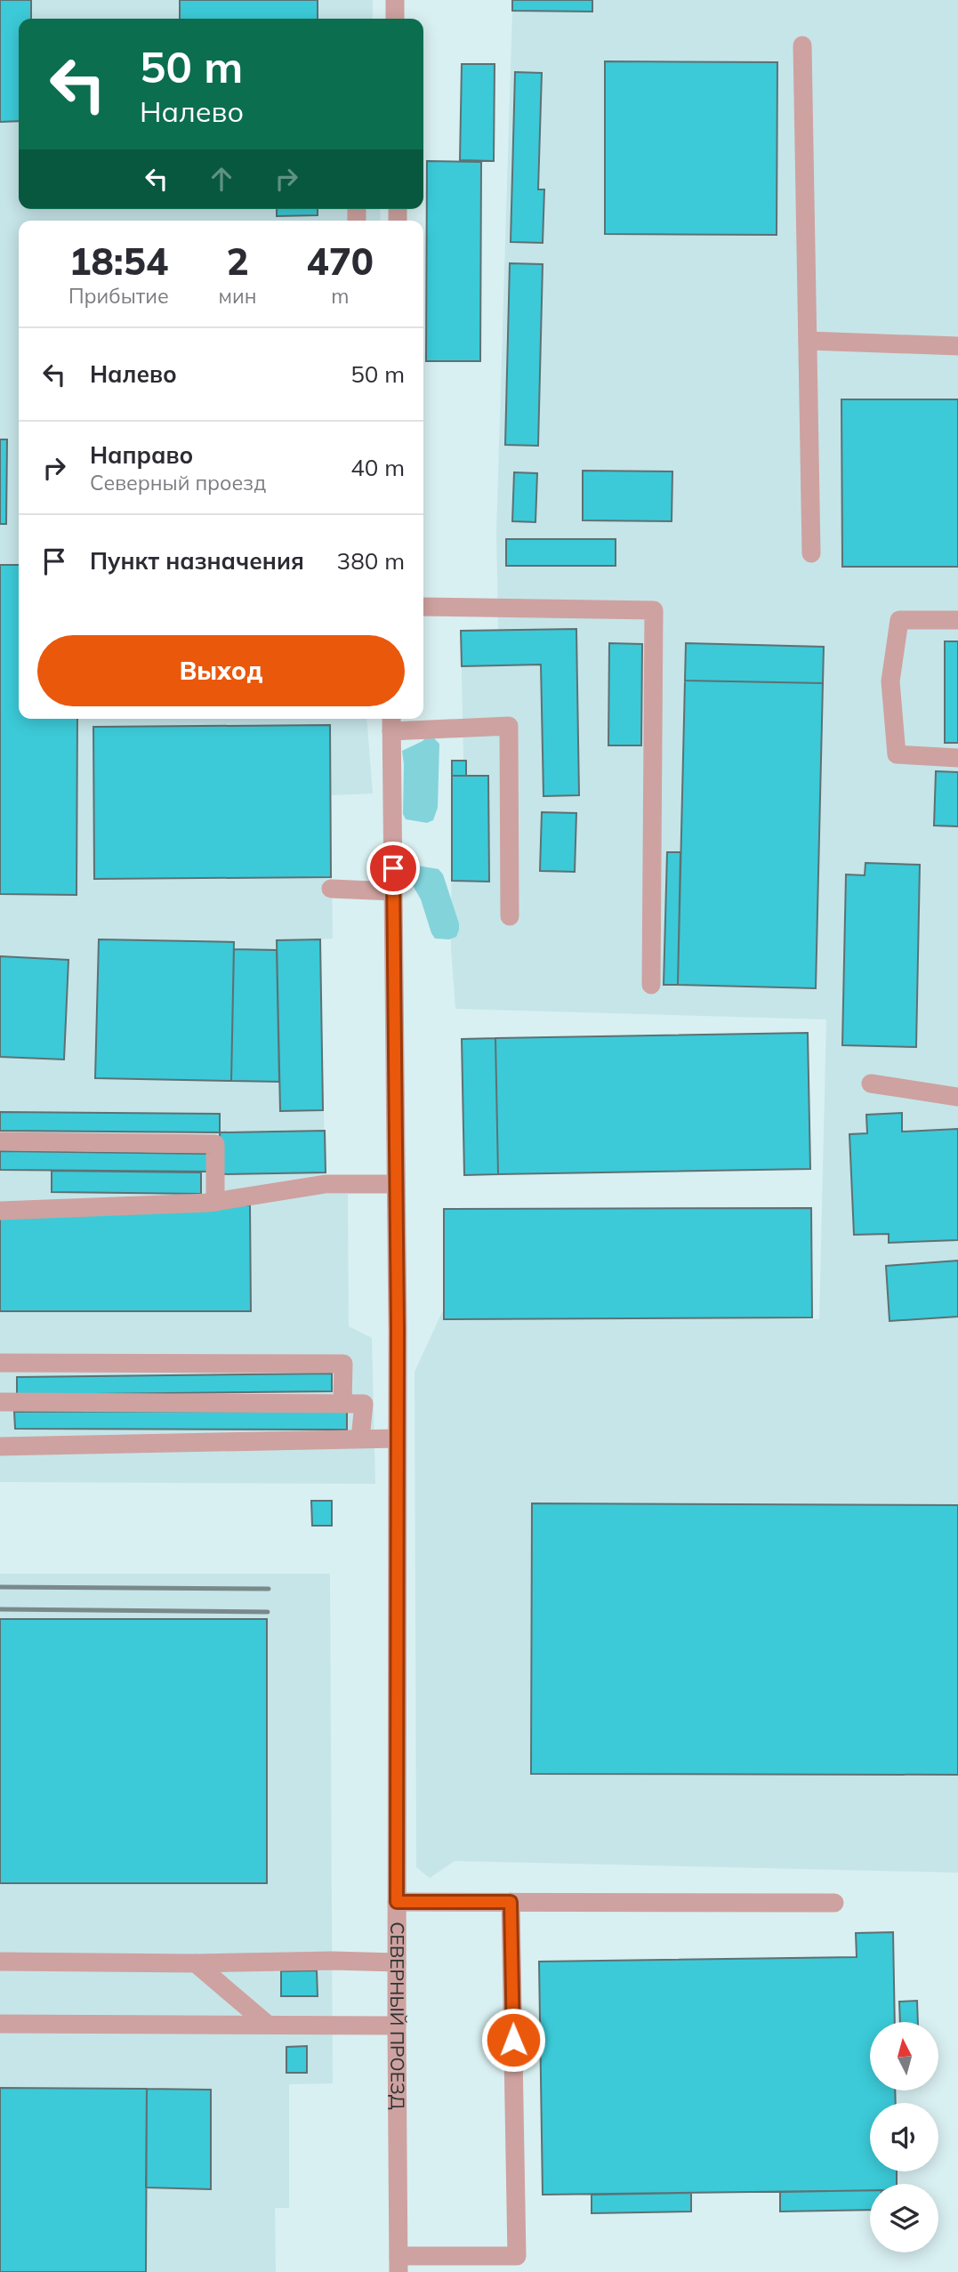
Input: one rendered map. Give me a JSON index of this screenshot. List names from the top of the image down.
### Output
{
  "streets": {
    "street": ["СЕВЕРНЫЙ ПРОЕЗД"]
  },
  "north": "top",
  "page": {
    "turn": ["50 m", "Налево"],
    "eta": [
      "18:54",
      "Прибытие",
      "2",
      "мин",
      "470",
      "m"
    ],
    "list": [
      {
        "name": "Налево",
        "value": "50 m"
      },
      {
        "name": "Направо",
        "note": "Северный проезд",
        "value": "40 m"
      },
      {
        "name": "Пункт назначения",
        "value": "380 m"
      }
    ],
    "buttons": "Выход"
  }
}
